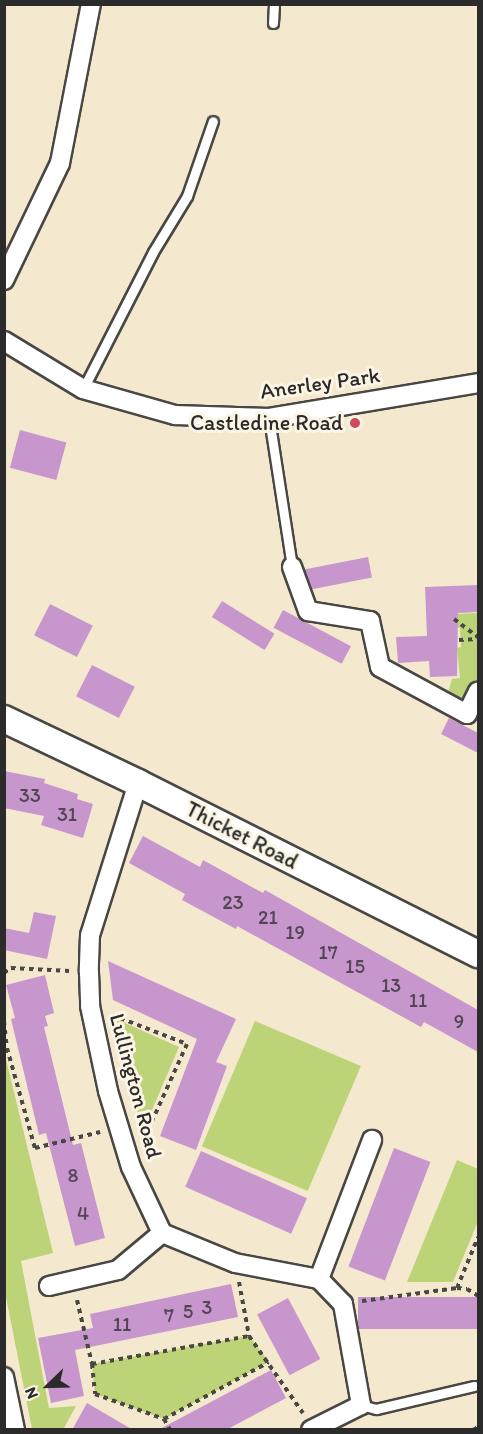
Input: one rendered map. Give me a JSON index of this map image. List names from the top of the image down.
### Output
{
  "streets": {
    "street": ["Anerley Park", "Thicket Road", "Lullington Road"]
  },
  "crossings": [
    ["Thicket Road", "Lullington Road"]
  ],
  "places": ["Castledine Road"],
  "house_numbers": [
    "33",
    "31",
    "23",
    "21",
    "19",
    "17",
    "15",
    "13",
    "11",
    "9",
    "8",
    "4",
    "3",
    "5",
    "7",
    "11"
  ],
  "north": "bottom left"
}
